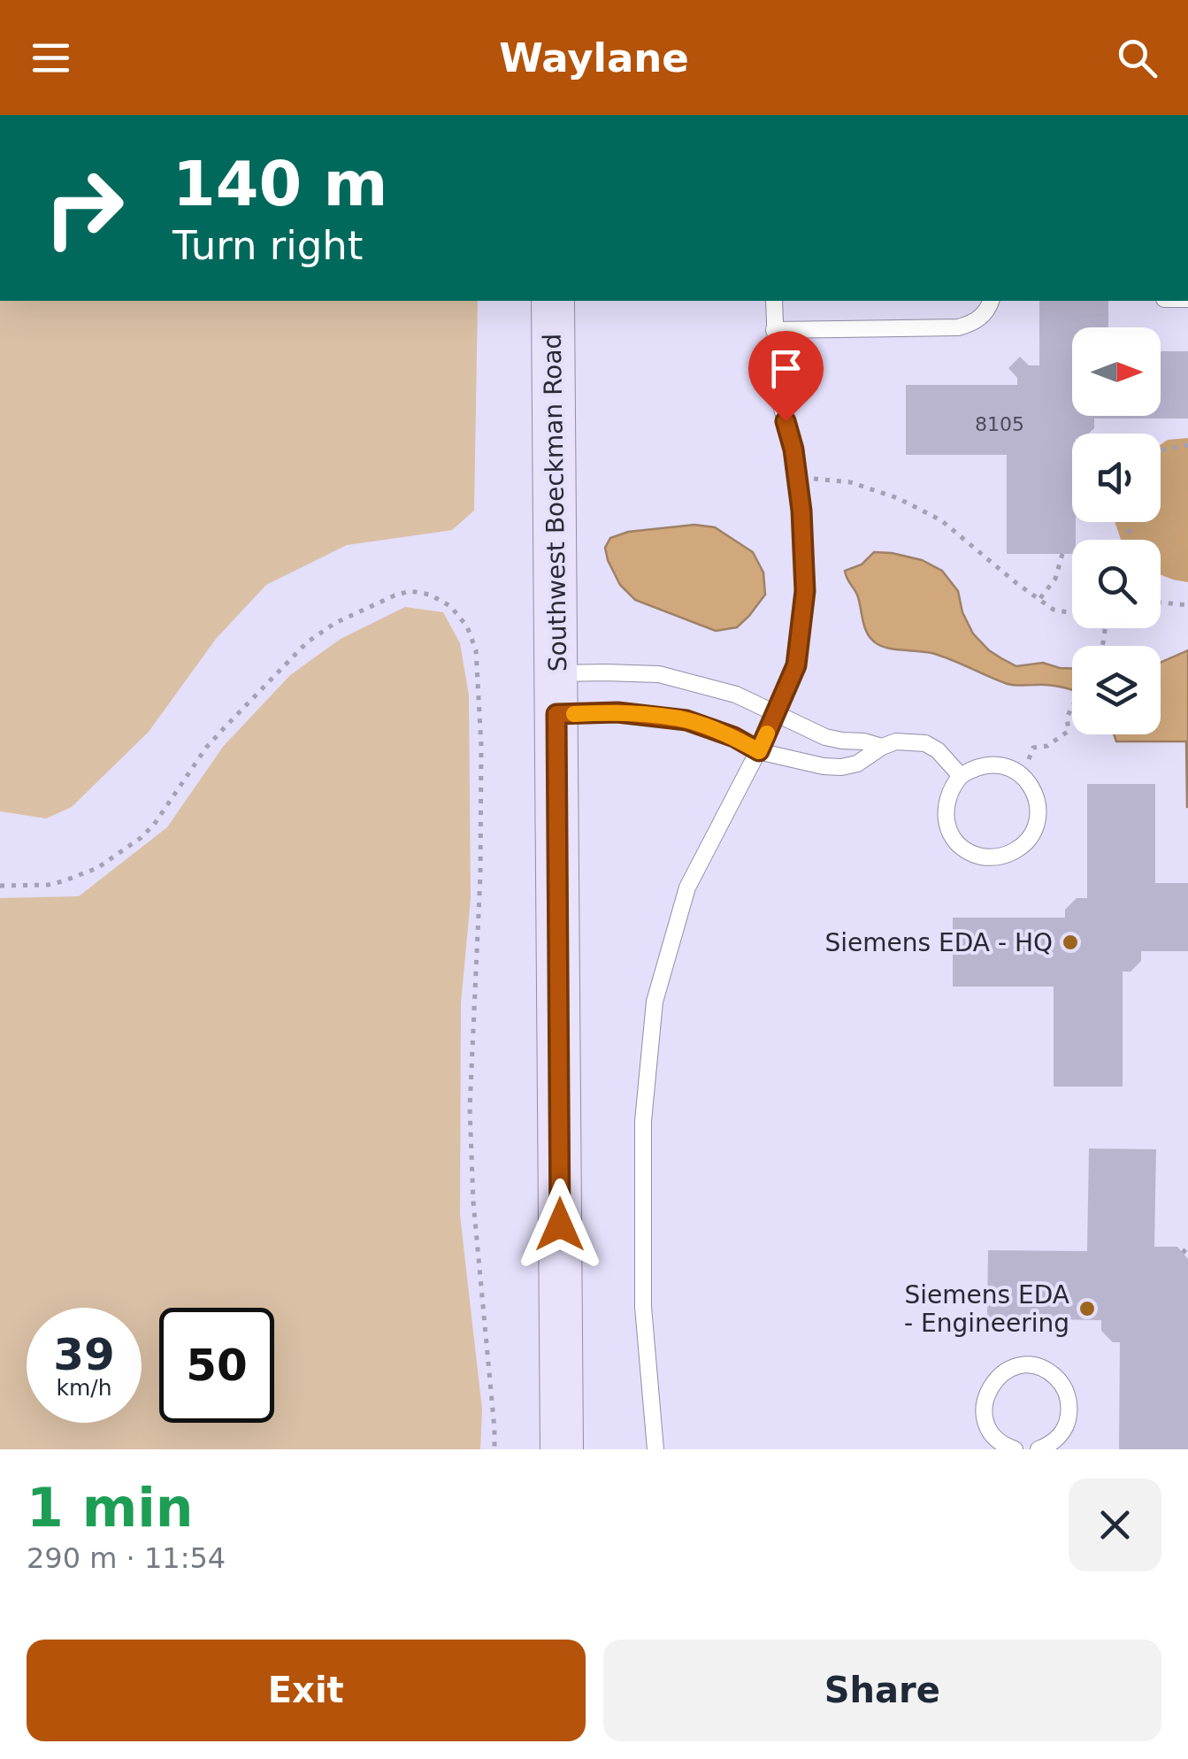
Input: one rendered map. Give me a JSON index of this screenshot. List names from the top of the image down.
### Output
{
  "streets": {
    "main road": ["Southwest Boeckman Road"]
  },
  "places": ["Siemens EDA - HQ", "Siemens EDA - Engineering"],
  "house_numbers": ["8105"],
  "north": "right",
  "page": {
    "header": "Waylane",
    "turn": ["140 m", "Turn right"],
    "speed": "39 km/h",
    "limit": "50",
    "heading": ["1 min", "290 m · 11:54"],
    "buttons": ["Exit", "Share"]
  }
}
